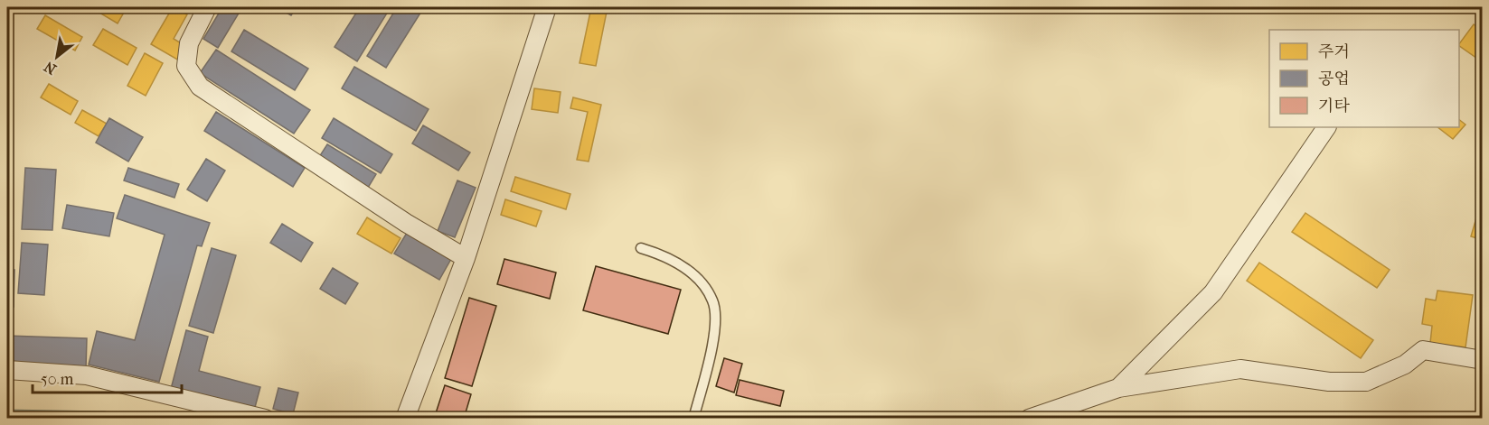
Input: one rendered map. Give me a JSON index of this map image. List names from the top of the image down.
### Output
{
  "legend": ["주거", "공업", "기타"],
  "scale_bar": "50 m",
  "north": "bottom left"
}
